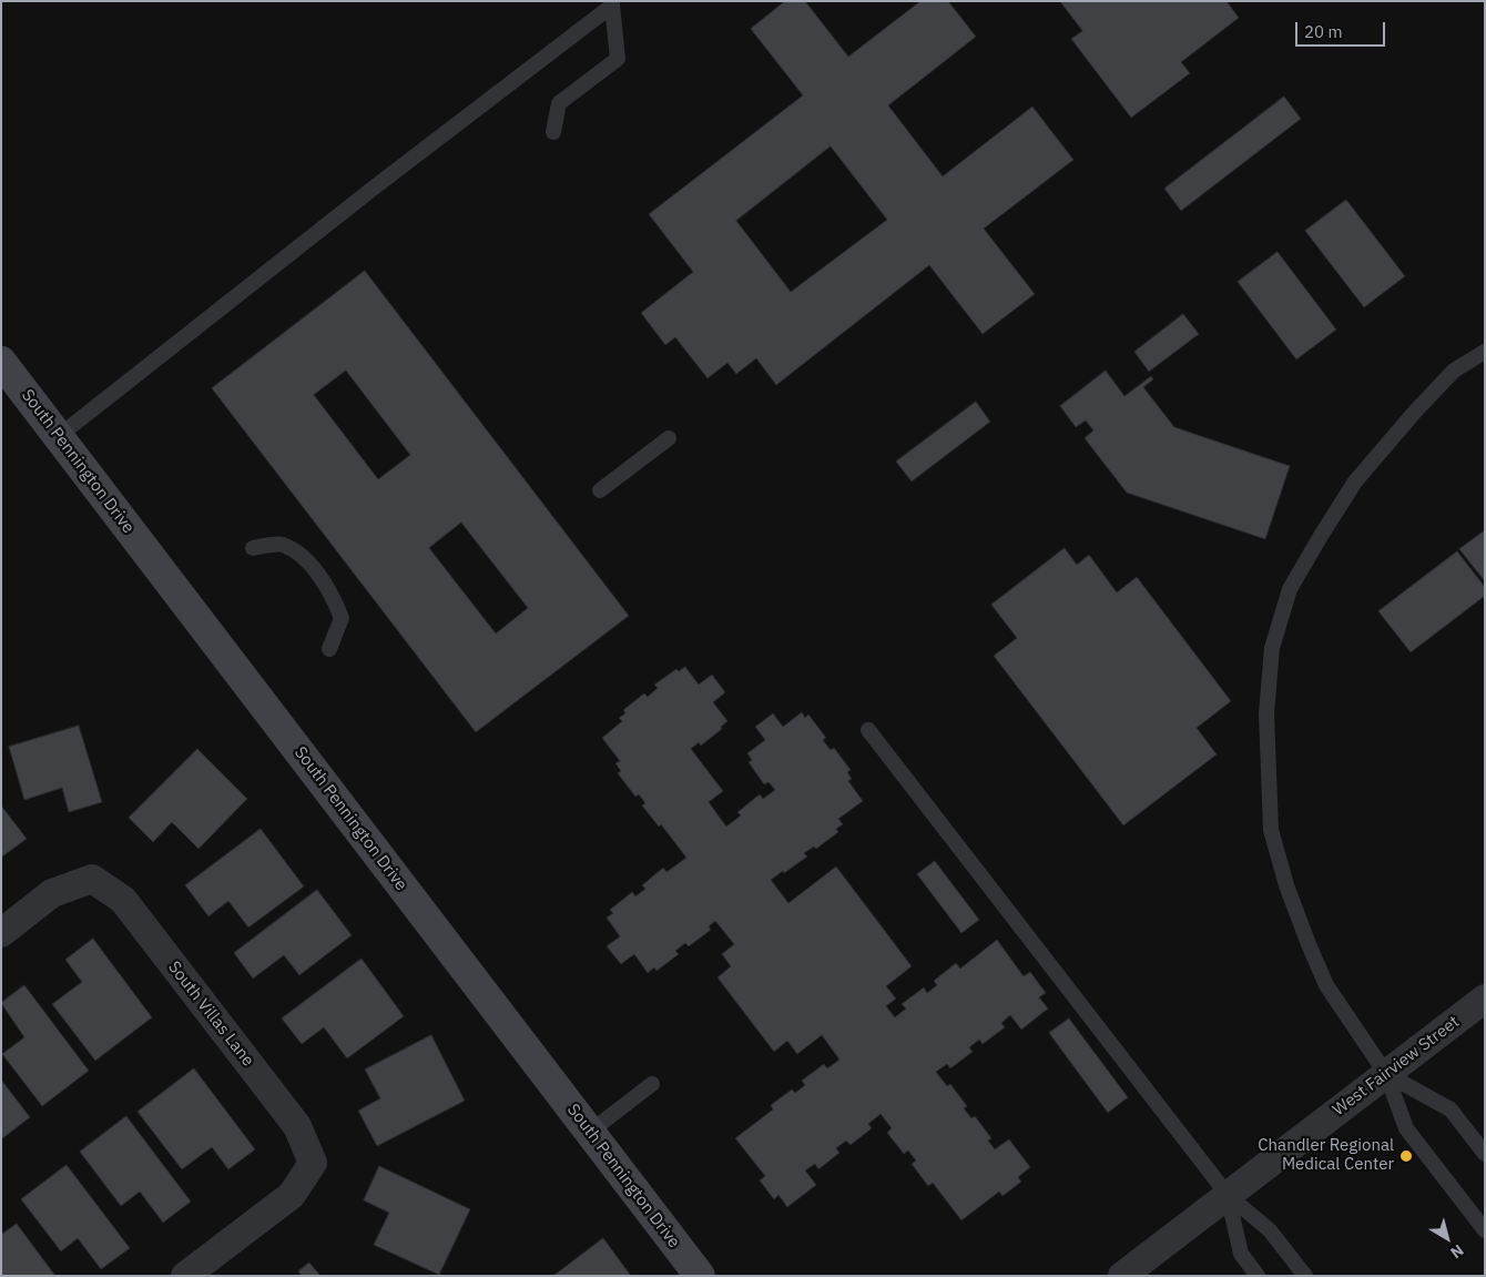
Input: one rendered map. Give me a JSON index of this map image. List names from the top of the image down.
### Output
{
  "streets": {
    "street": ["South Pennington Drive", "South Villas Lane", "West Fairview Street"]
  },
  "places": ["Chandler Regional Medical Center"],
  "scale_bar": "20 m",
  "north": "bottom right"
}
